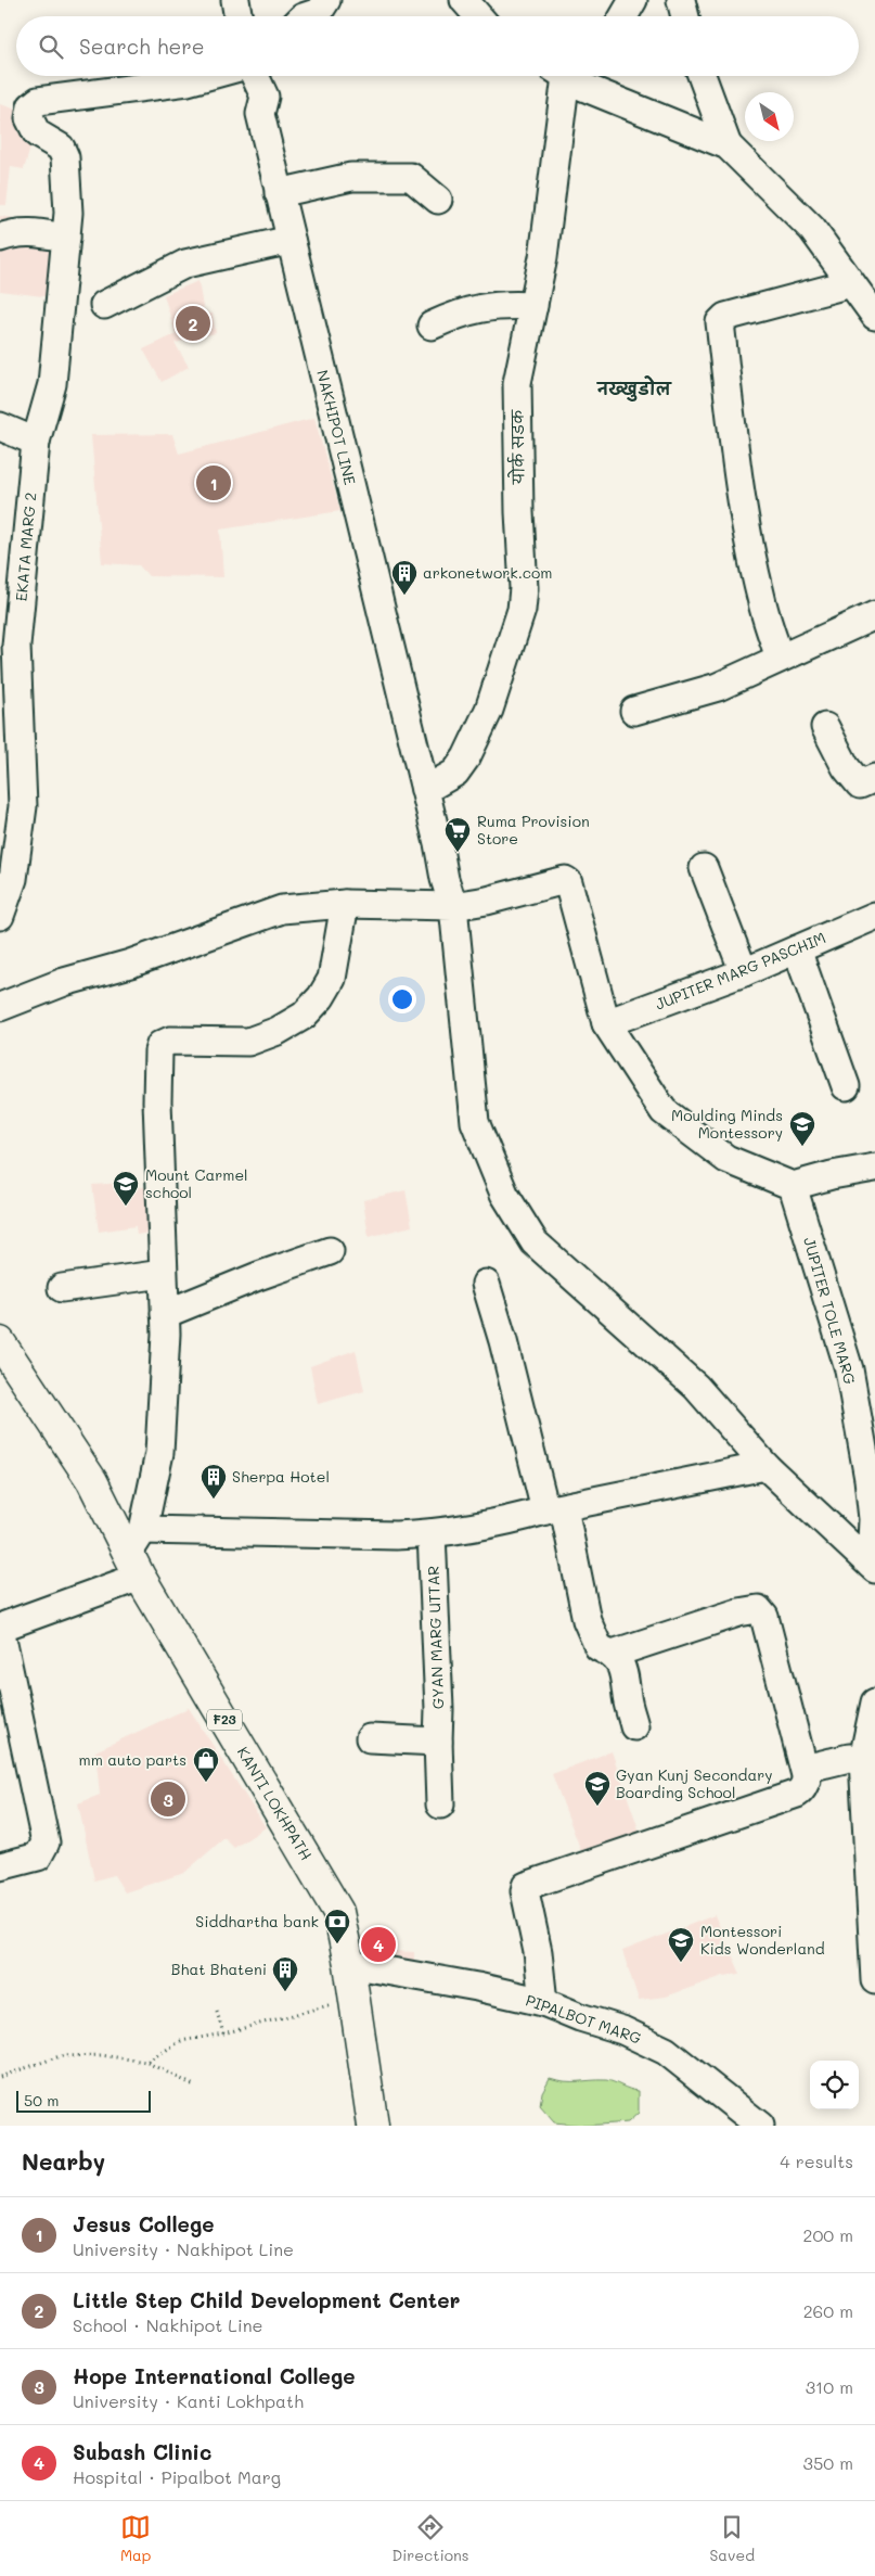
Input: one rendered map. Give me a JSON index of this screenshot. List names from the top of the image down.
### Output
{
  "streets": {
    "main road": ["F23", "KANTI LOKHPATH"],
    "street": [
      "NAKHIPOT LINE",
      "योर्क सडक",
      "EKATA MARG 2",
      "JUPITER MARG PASCHIM",
      "JUPITER TOLE MARG",
      "GYAN MARG UTTAR",
      "PIPALBOT MARG"
    ]
  },
  "crossings": [
    ["NAKHIPOT LINE", "योर्क सडक"],
    ["NAKHIPOT LINE", "JUPITER TOLE MARG"],
    ["KANTI LOKHPATH", "PIPALBOT MARG"]
  ],
  "districts": ["नख्खुडोल"],
  "places": {
    "building": ["arkonetwork.com", "Sherpa Hotel", "Bhat Bhateni"],
    "supermarket": ["Ruma Provision Store"],
    "school or university": [
      "Moulding Minds Montessory",
      "Mount Carmel school",
      "Gyan Kunj Secondary Boarding School",
      "Montessori Kids Wonderland"
    ],
    "shop": ["mm auto parts"],
    "bank": ["Siddhartha bank"]
  },
  "scale_bar": "50 m",
  "north": "bottom right",
  "page": {
    "search": "Search here",
    "pins": [
      "2",
      "1",
      "3",
      "4"
    ],
    "scale": "50 m",
    "heading": ["Nearby", "4 results"],
    "list": [
      {
        "mark": "1",
        "name": "Jesus College",
        "note": "University · Nakhipot Line",
        "value": "200 m"
      },
      {
        "mark": "2",
        "name": "Little Step Child Development Center",
        "note": "School · Nakhipot Line",
        "value": "260 m"
      },
      {
        "mark": "3",
        "name": "Hope International College",
        "note": "University · Kanti Lokhpath",
        "value": "310 m"
      },
      {
        "mark": "4",
        "name": "Subash Clinic",
        "note": "Hospital · Pipalbot Marg",
        "value": "350 m"
      }
    ],
    "nav": ["Map", "Directions", "Saved"]
  }
}
